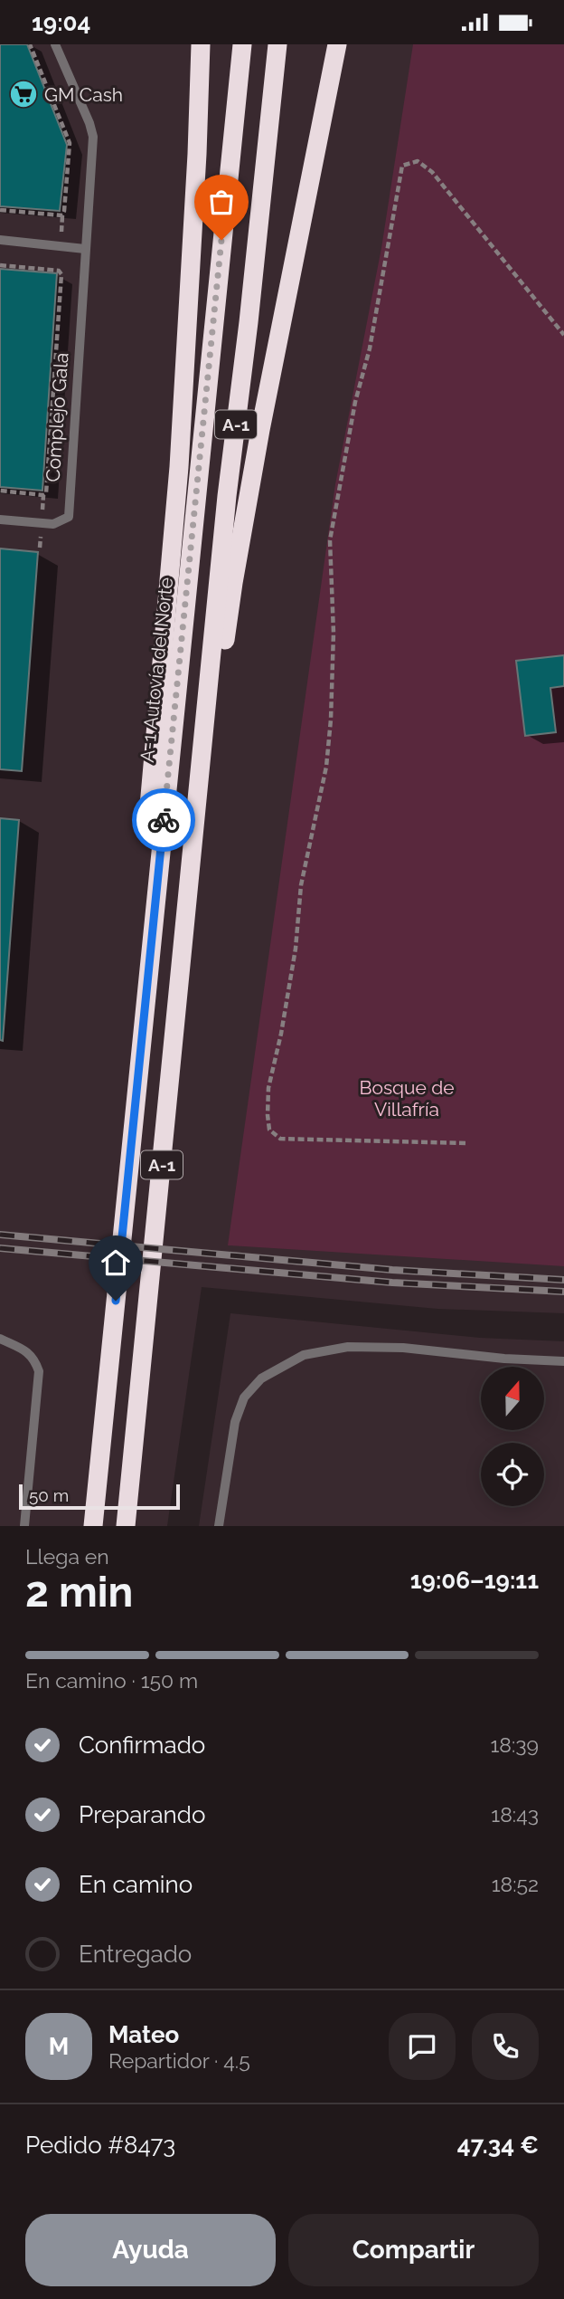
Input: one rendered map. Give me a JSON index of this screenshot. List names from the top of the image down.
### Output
{
  "streets": {
    "highway": ["A-1", "A-1 Autovía del Norte"],
    "lane": ["Complejo Gala"]
  },
  "parks": ["Bosque de Villafría"],
  "places": {
    "supermarket": ["GM Cash"]
  },
  "scale_bar": "50 m",
  "north": "top",
  "page": {
    "status": "19:04",
    "scale": "50 m",
    "heading": ["2 min", "Llega en", "19:06–19:11"],
    "panel": [
      "Mateo",
      "Repartidor · 4.5",
      "Pedido #8473",
      "47.34 €"
    ],
    "bar": "En camino · 150 m",
    "list": [
      ["Confirmado", "18:39"],
      ["Preparando", "18:43"],
      ["En camino", "18:52"],
      "Entregado"
    ],
    "round": "M",
    "buttons": ["Ayuda", "Compartir"]
  }
}
